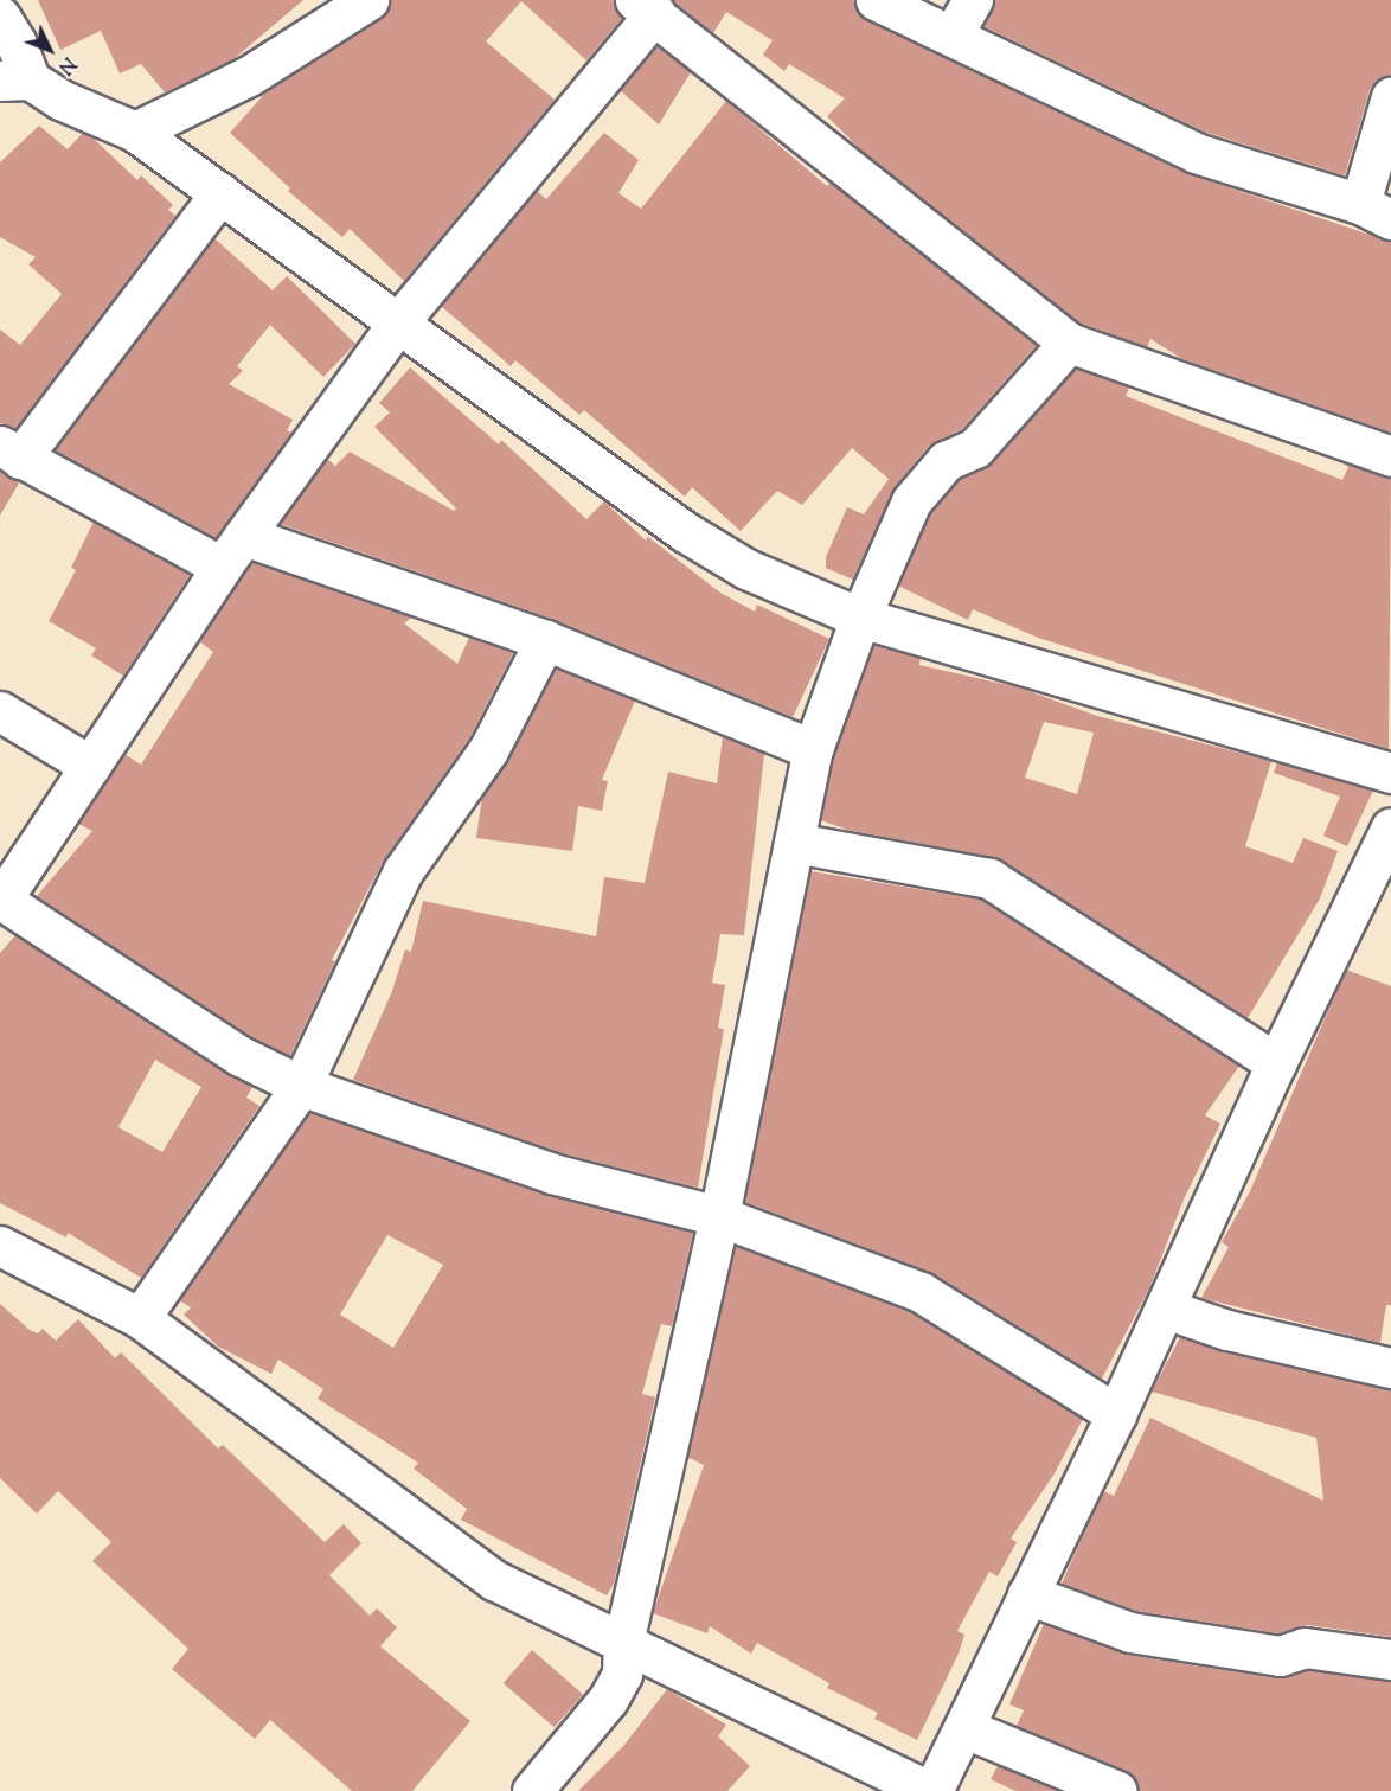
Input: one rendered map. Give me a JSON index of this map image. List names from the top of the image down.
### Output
{
  "north": "bottom right"
}
